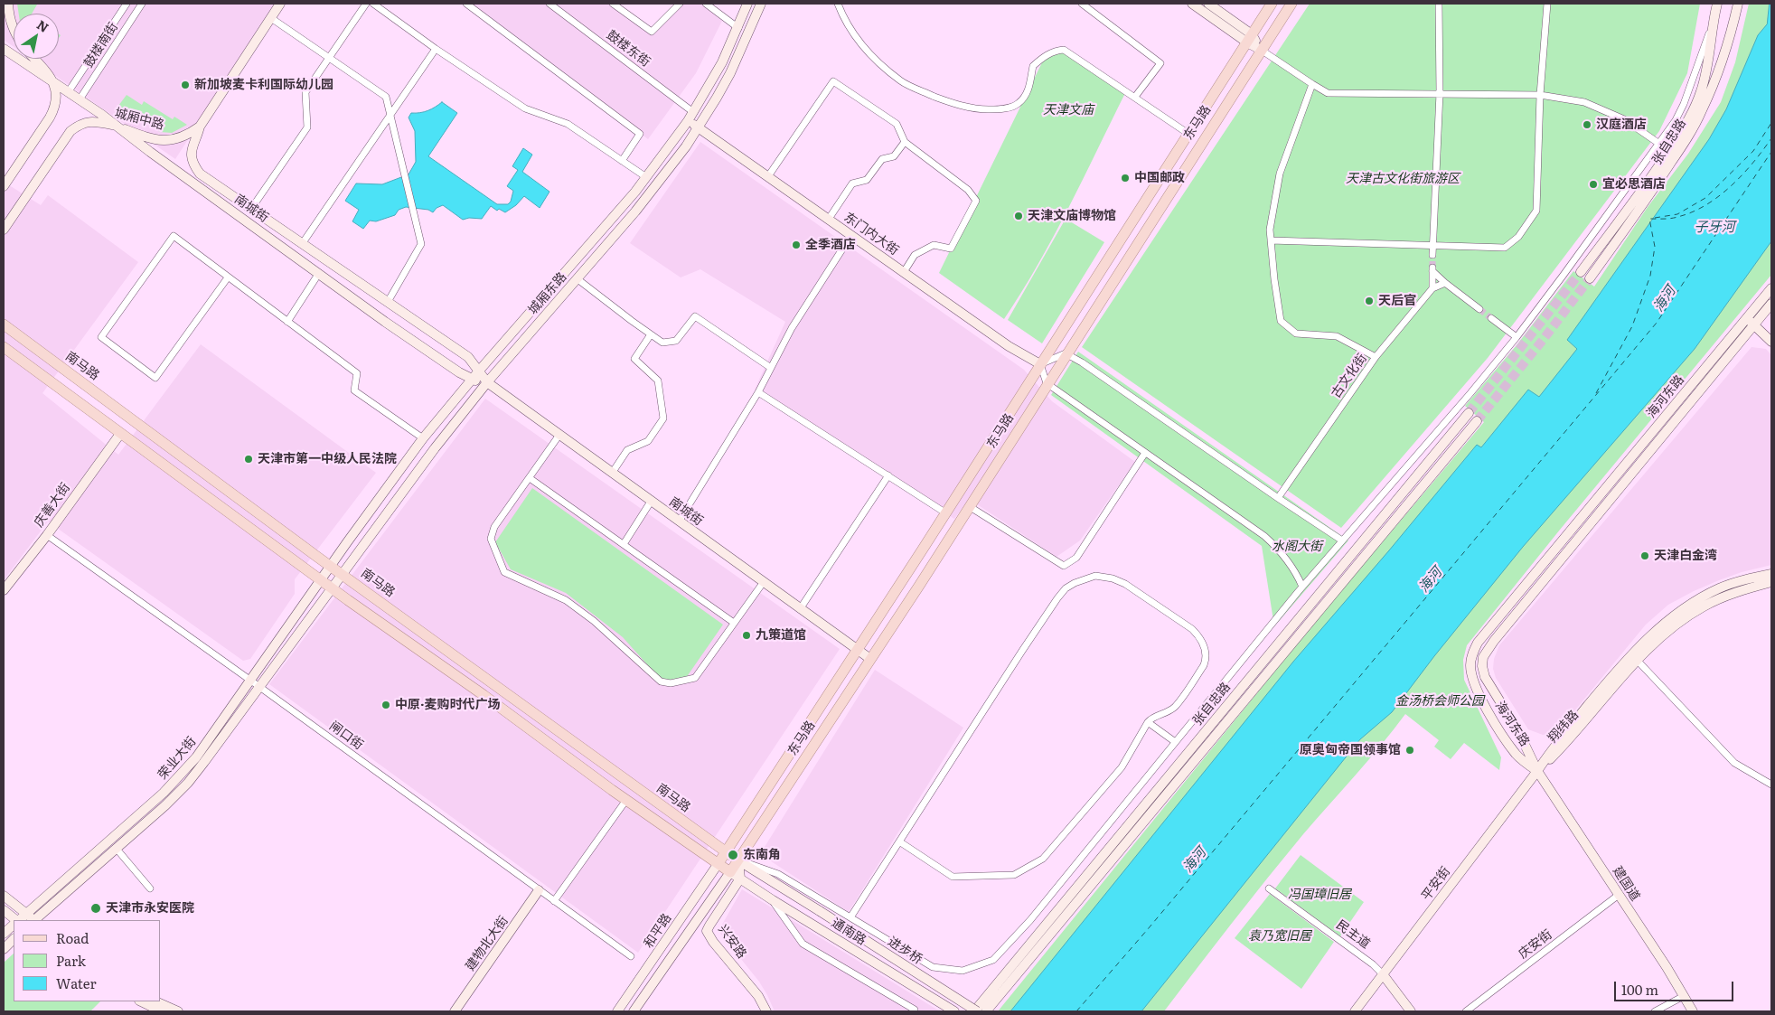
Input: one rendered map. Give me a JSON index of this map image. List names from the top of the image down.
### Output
{
  "streets": {
    "main road": ["东马路", "南马路"],
    "street": [
      "鼓楼南街",
      "鼓楼东街",
      "城厢中路",
      "张自忠路",
      "南城街",
      "东门内大街",
      "城厢东路",
      "古文化街",
      "海河东路",
      "庆善大街",
      "翔纬路",
      "闸口街",
      "荣业大街",
      "平安街",
      "建国道",
      "和平路",
      "通南路",
      "民主道",
      "兴安路",
      "建物北大街",
      "庆安街",
      "进步桥"
    ]
  },
  "crossings": [
    ["鼓楼南街", "南城街"],
    ["鼓楼东街", "城厢东路"],
    ["城厢中路", "南城街"],
    ["东马路", "南城街"],
    ["东马路", "东门内大街"],
    ["东马路", "南马路"],
    ["东马路", "和平路"],
    ["东马路", "通南路"],
    ["张自忠路", "进步桥"],
    ["南城街", "城厢东路"],
    ["东门内大街", "城厢东路"],
    ["城厢东路", "南马路"],
    ["城厢东路", "荣业大街"],
    ["南马路", "通南路"],
    ["海河东路", "翔纬路"],
    ["海河东路", "平安街"],
    ["海河东路", "建国道"],
    ["庆善大街", "闸口街"],
    ["翔纬路", "平安街"],
    ["翔纬路", "建国道"],
    ["闸口街", "荣业大街"],
    ["闸口街", "建物北大街"],
    ["平安街", "建国道"],
    ["平安街", "民主道"],
    ["建国道", "庆安街"],
    ["和平路", "通南路"],
    ["通南路", "兴安路"],
    ["通南路", "进步桥"]
  ],
  "water": ["子牙河", "海河"],
  "parks": [
    "天津文庙",
    "天津古文化街旅游区",
    "水阁大街",
    "金汤桥会师公园",
    "冯国璋旧居",
    "袁乃宽旧居"
  ],
  "places": [
    "新加坡麦卡利国际幼儿园",
    "汉庭酒店",
    "中国邮政",
    "宜必思酒店",
    "天津文庙博物馆",
    "全季酒店",
    "天后官",
    "天津市第一中级人民法院",
    "天津白金湾",
    "九策道馆",
    "中原·麦购时代广场",
    "原奥匈帝国领事馆",
    "东南角",
    "天津市永安医院"
  ],
  "legend": ["Road", "Park", "Water"],
  "scale_bar": "100 m",
  "north": "top right"
}
